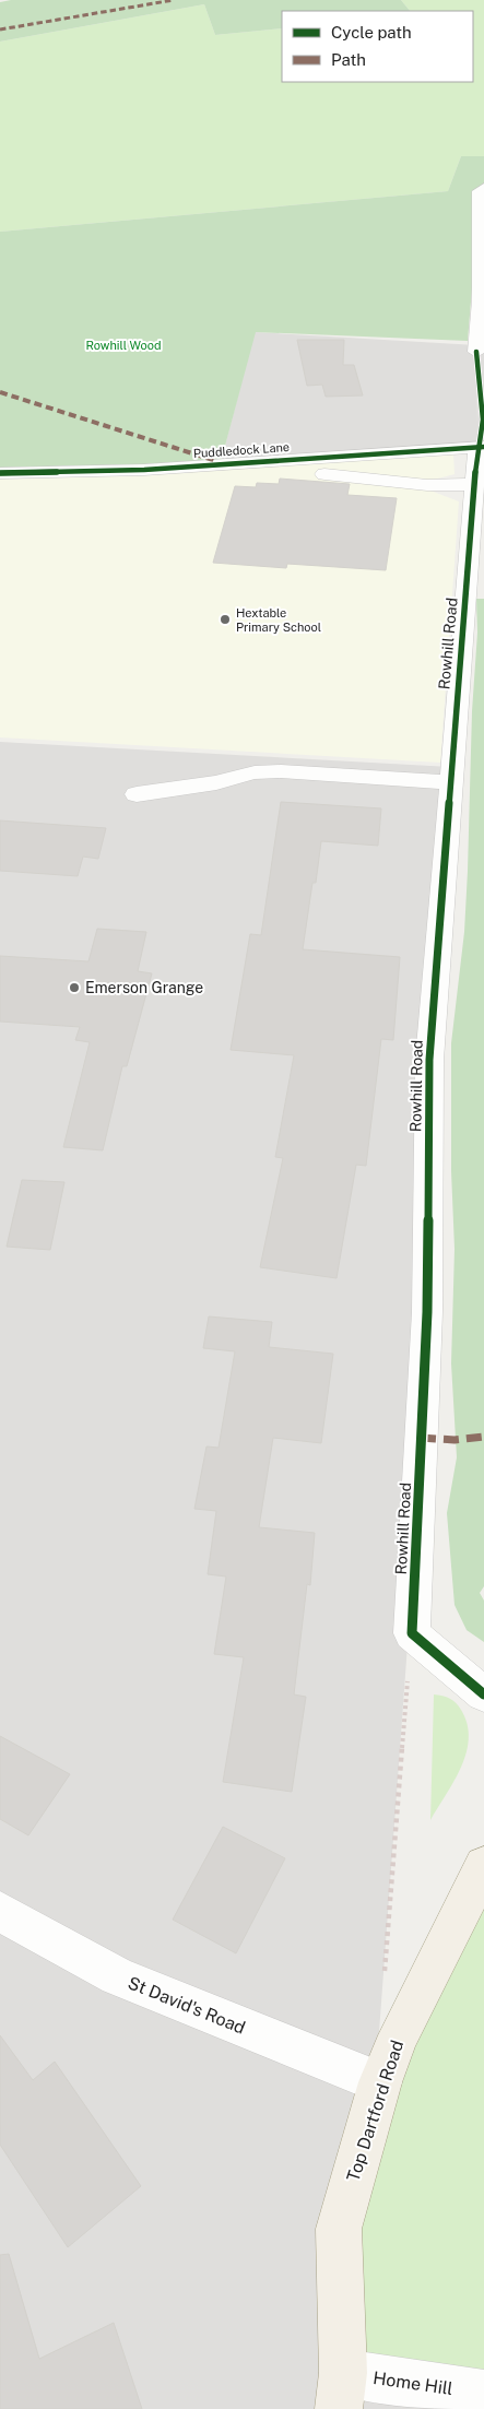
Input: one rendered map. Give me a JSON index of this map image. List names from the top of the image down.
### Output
{
  "streets": {
    "main road": ["Top Dartford Road"],
    "street": [
      "Puddledock Lane",
      "Rowhill Road",
      "St David's Road",
      "Home Hill"
    ]
  },
  "crossings": [
    ["Puddledock Lane", "Rowhill Road"],
    ["St David's Road", "Top Dartford Road"],
    ["Top Dartford Road", "Home Hill"]
  ],
  "parks": ["Rowhill Wood"],
  "places": ["Hextable Primary School", "Emerson Grange"],
  "legend": ["Cycle path", "Path"]
}
